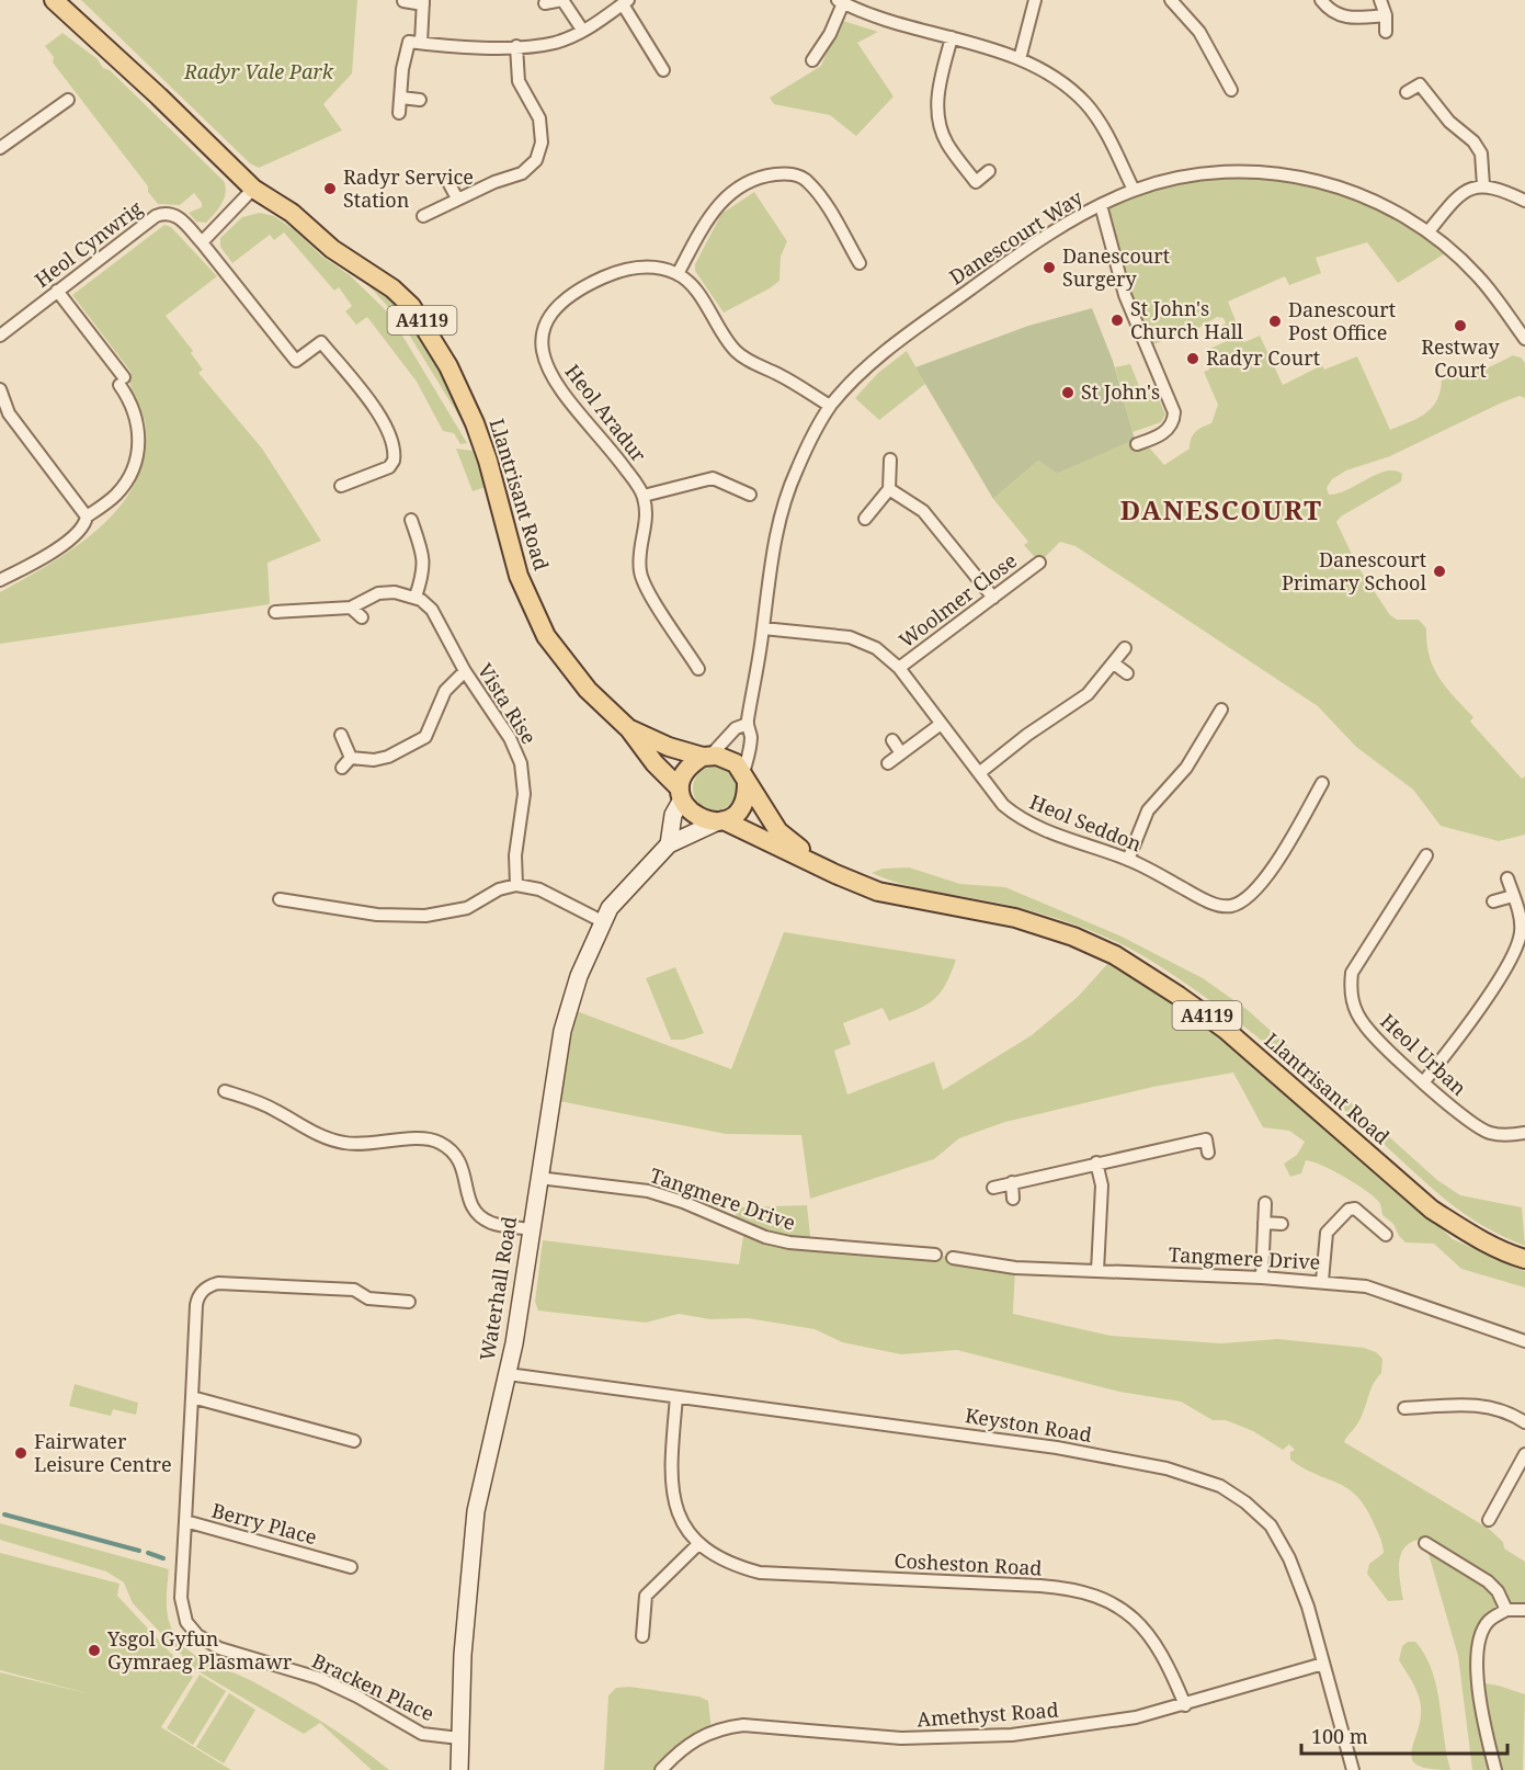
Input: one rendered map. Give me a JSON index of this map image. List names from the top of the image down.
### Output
{
  "streets": {
    "main road": ["A4119", "Llantrisant Road"],
    "street": [
      "Danescourt Way",
      "Heol Cynwrig",
      "Heol Aradur",
      "Woolmer Close",
      "Vista Rise",
      "Heol Seddon",
      "Heol Urban",
      "Tangmere Drive",
      "Waterhall Road",
      "Keyston Road",
      "Berry Place",
      "Cosheston Road",
      "Bracken Place",
      "Amethyst Road"
    ]
  },
  "crossings": [
    ["Danescourt Way", "Llantrisant Road"],
    ["Danescourt Way", "Heol Seddon"],
    ["Danescourt Way", "Waterhall Road"],
    ["Llantrisant Road", "Waterhall Road"],
    ["Woolmer Close", "Heol Seddon"],
    ["Tangmere Drive", "Waterhall Road"],
    ["Waterhall Road", "Keyston Road"],
    ["Waterhall Road", "Bracken Place"],
    ["Keyston Road", "Cosheston Road"],
    ["Keyston Road", "Amethyst Road"],
    ["Berry Place", "Bracken Place"],
    ["Cosheston Road", "Amethyst Road"]
  ],
  "districts": ["DANESCOURT"],
  "parks": ["Radyr Vale Park"],
  "places": [
    "Radyr Service Station",
    "Danescourt Surgery",
    "St John's Church Hall",
    "Danescourt Post Office",
    "Restway Court",
    "Radyr Court",
    "St John's",
    "Danescourt Primary School",
    "Fairwater Leisure Centre",
    "Ysgol Gyfun Gymraeg Plasmawr"
  ],
  "scale_bar": "100 m"
}
